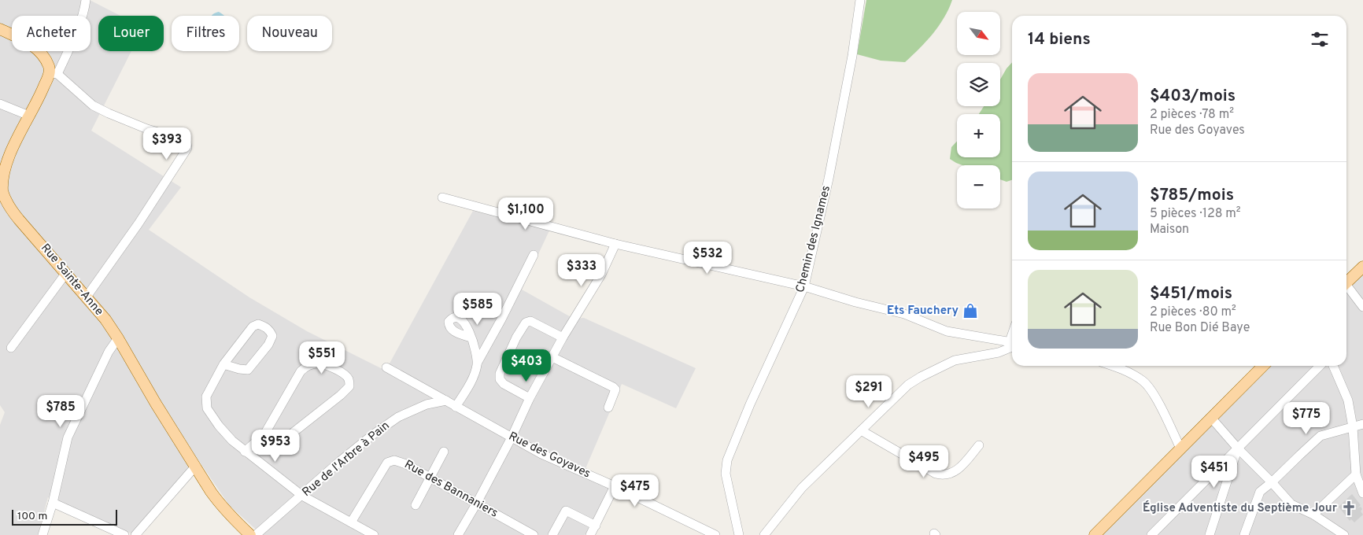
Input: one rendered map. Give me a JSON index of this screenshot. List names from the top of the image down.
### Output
{
  "streets": {
    "main road": ["Rue Sainte-Anne"],
    "street": [
      "Chemin des Ignames",
      "Rue des Goyaves",
      "Rue de l'Arbre à Pain",
      "Rue des Bannaniers"
    ]
  },
  "crossings": [
    ["Rue des Goyaves", "Rue de l'Arbre à Pain"]
  ],
  "places": {
    "shop": ["Ets Fauchery"],
    "church": ["Église Adventiste du Septième Jour"]
  },
  "scale_bar": "100 m",
  "north": "bottom right",
  "page": {
    "map_buttons": ["+", "−"],
    "chip": [
      "Acheter",
      "Louer",
      "Filtres",
      "Nouveau"
    ],
    "heading": "14 biens",
    "list": [
      {
        "name": "$403/mois",
        "note": "2 pièces · 78 m² · Rue des Goyaves"
      },
      {
        "name": "$785/mois",
        "note": "5 pièces · 128 m² · Maison"
      },
      {
        "name": "$451/mois",
        "note": "2 pièces · 80 m² · Rue Bon Dié Baye"
      }
    ],
    "price": [
      "$393",
      "$1,100",
      "$532",
      "$333",
      "$585",
      "$551",
      "$403",
      "$291",
      "$785",
      "$775",
      "$953",
      "$495",
      "$451",
      "$475"
    ],
    "scale": "100 m"
  }
}
